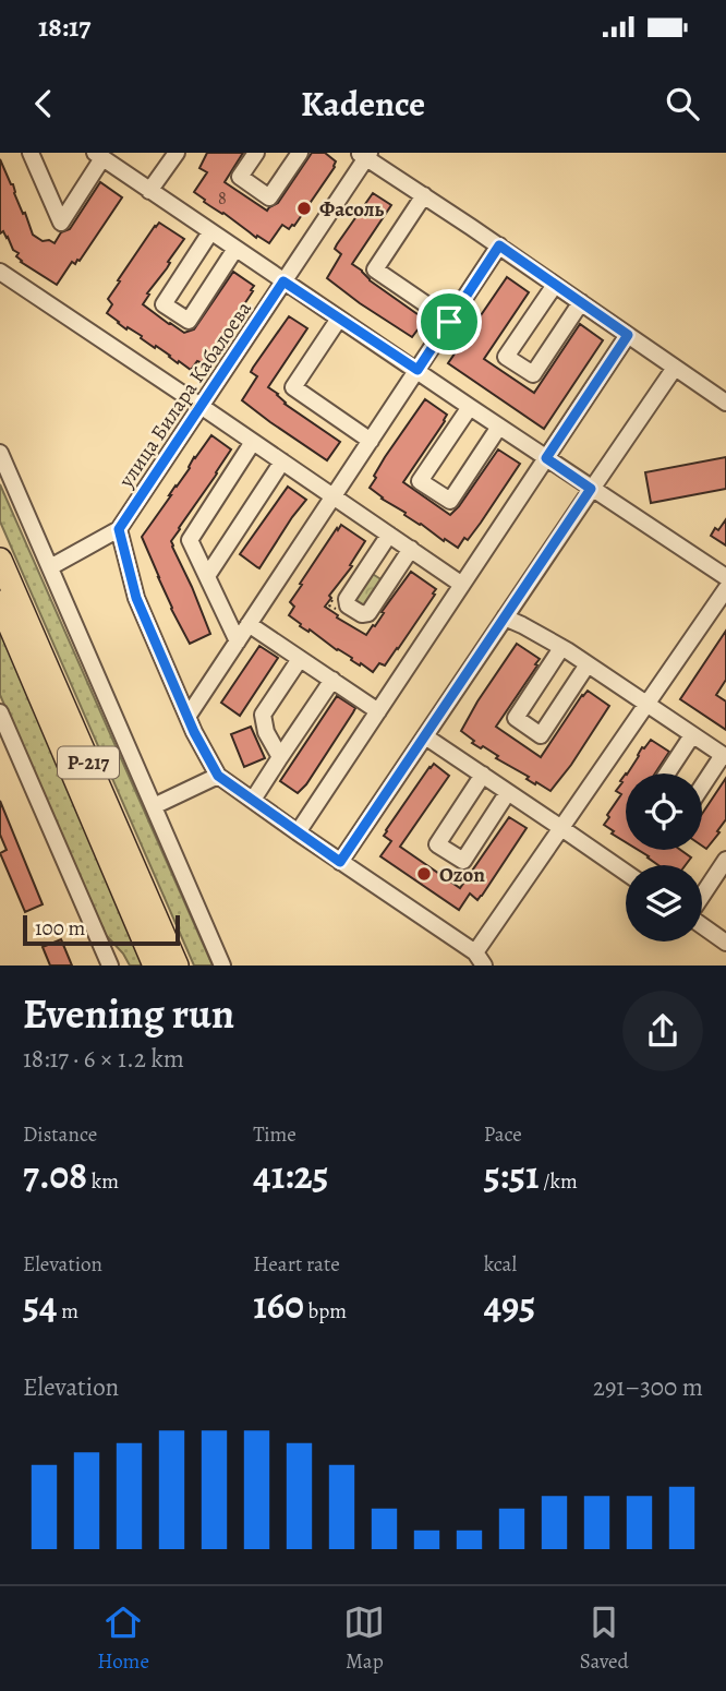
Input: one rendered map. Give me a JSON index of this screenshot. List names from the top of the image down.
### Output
{
  "streets": {
    "highway": ["Р-217"],
    "street": ["улица Билара Кабалоева"]
  },
  "places": ["Фасоль", "Ozon"],
  "house_numbers": ["8"],
  "scale_bar": "100 m",
  "page": {
    "status": "18:17",
    "header": "Kadence",
    "scale": "100 m",
    "heading": ["Evening run", "18:17 · 6 × 1.2 km"],
    "stats": [
      ["Distance", "7.08 km"],
      ["Time", "41:25"],
      ["Pace", "5:51 /km"],
      ["Elevation", "54 m"],
      ["Heart rate", "160 bpm"],
      ["kcal", "495"]
    ],
    "chart": ["Elevation", "291–300 m"],
    "tabs": ["Home", "Map", "Saved"]
  }
}
